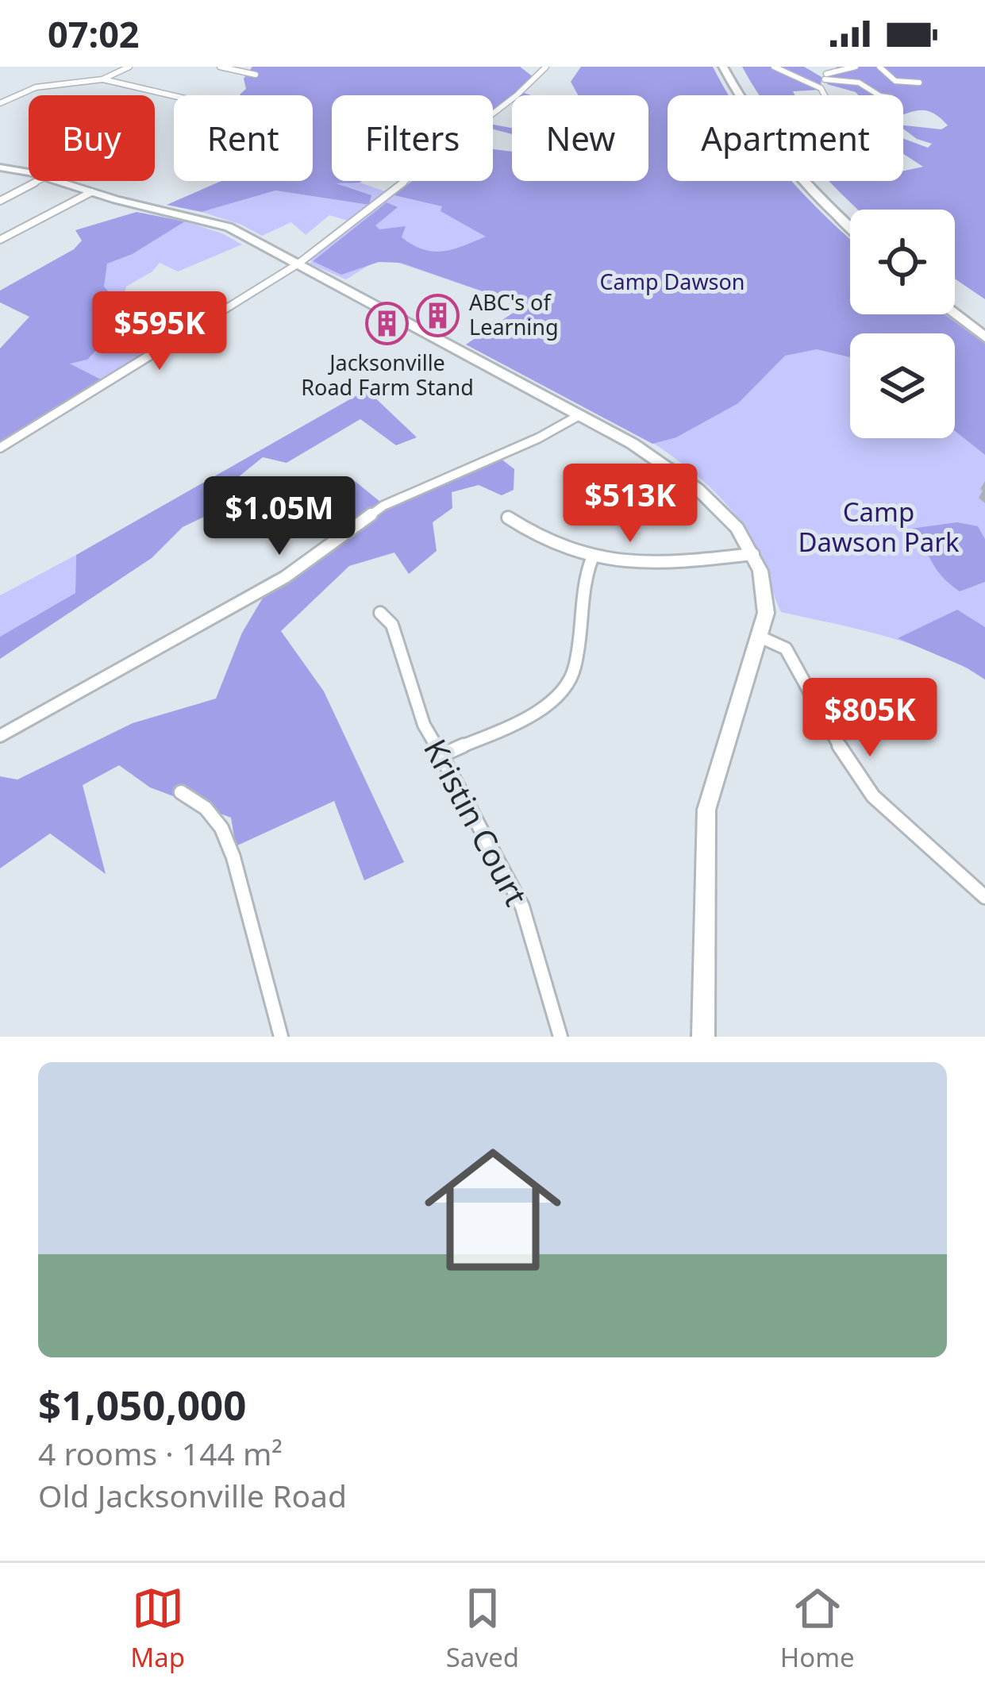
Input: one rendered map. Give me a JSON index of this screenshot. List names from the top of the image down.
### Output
{
  "streets": {
    "street": ["Kristin Court"]
  },
  "parks": ["Camp Dawson", "Camp Dawson Park"],
  "places": {
    "building": ["ABC's of Learning", "Jacksonville Road Farm Stand"]
  },
  "page": {
    "status": "07:02",
    "chip": [
      "Buy",
      "Rent",
      "Filters",
      "New",
      "Apartment"
    ],
    "price": [
      "$595K",
      "$513K",
      "$1.05M",
      "$805K"
    ],
    "list": [
      {
        "name": "$1,050,000",
        "note": "4 rooms · 144 m² · Old Jacksonville Road"
      }
    ],
    "tabs": ["Map", "Saved", "Home"]
  }
}
